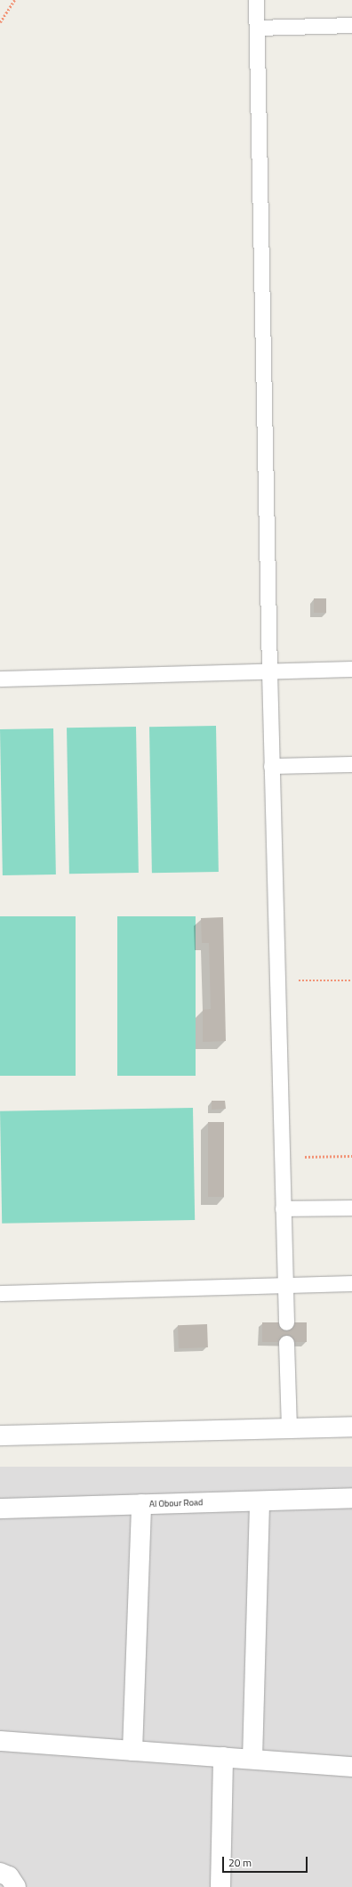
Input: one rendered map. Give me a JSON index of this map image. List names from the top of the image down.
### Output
{
  "streets": {
    "street": ["Al Obour Road"]
  },
  "scale_bar": "20 m"
}
